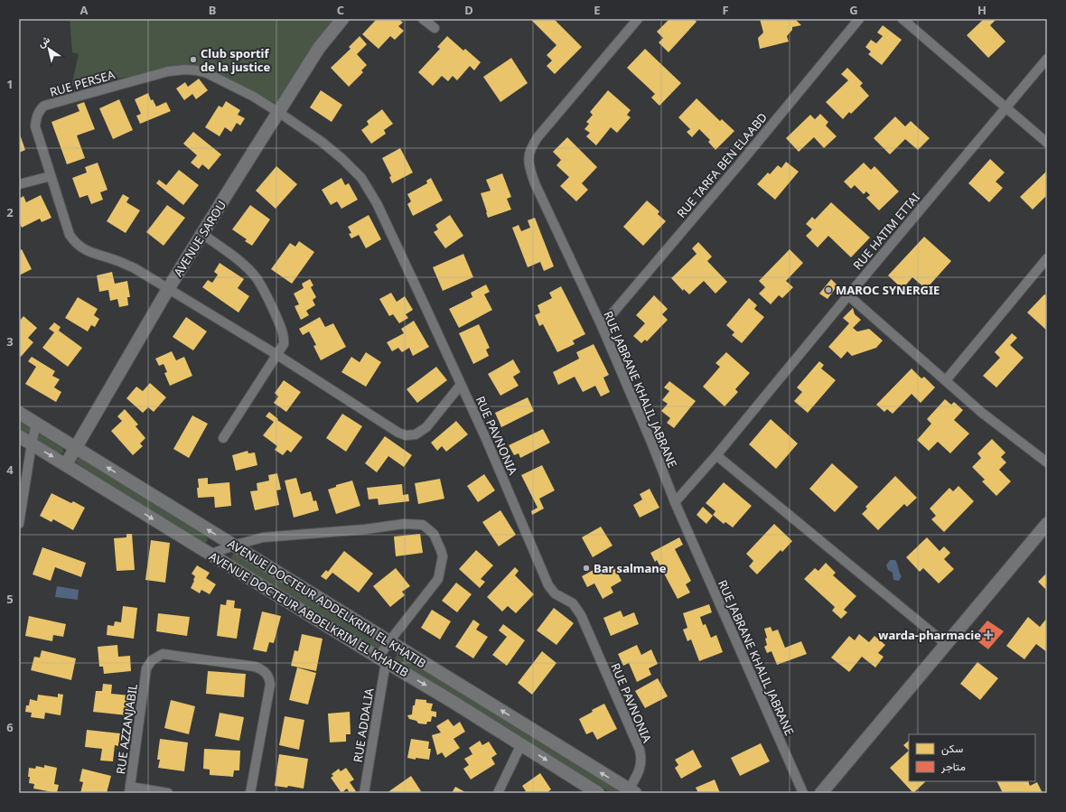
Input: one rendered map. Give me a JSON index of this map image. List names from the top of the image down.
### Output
{
  "streets": {
    "main road": ["AVENUE SAROU", "AVENUE DOCTEUR ADDELKRIM EL KHATIB", "AVENUE DOCTEUR ABDELKRIM EL KHATIB"],
    "street": [
      "RUE PERSEA",
      "RUE TARFA BEN ELAABD",
      "RUE HATIM ETTAI",
      "RUE JABRANE KHALIL JABRANE",
      "RUE PAVNONIA",
      "RUE ADDALIA",
      "RUE AZZANJABIL"
    ]
  },
  "crossings": [
    ["RUE PERSEA", "AVENUE SAROU"],
    ["RUE PERSEA", "RUE PAVNONIA"],
    ["RUE TARFA BEN ELAABD", "RUE JABRANE KHALIL JABRANE"],
    ["RUE HATIM ETTAI", "RUE JABRANE KHALIL JABRANE"],
    ["AVENUE SAROU", "RUE PAVNONIA"],
    ["AVENUE SAROU", "AVENUE DOCTEUR ADDELKRIM EL KHATIB"],
    ["AVENUE SAROU", "AVENUE DOCTEUR ABDELKRIM EL KHATIB"],
    ["RUE PAVNONIA", "AVENUE DOCTEUR ADDELKRIM EL KHATIB"],
    ["AVENUE DOCTEUR ABDELKRIM EL KHATIB", "RUE ADDALIA"]
  ],
  "one_way": ["AVENUE DOCTEUR ADDELKRIM EL KHATIB", "AVENUE DOCTEUR ABDELKRIM EL KHATIB"],
  "places": {
    "other": ["Club sportif de la justice", "MAROC SYNERGIE", "Bar salmane"],
    "health": ["warda-pharmacie"]
  },
  "legend": ["سكن", "متاجر"],
  "north": "top left",
  "grid": {
    "columns": [
      "A",
      "B",
      "C",
      "D",
      "E",
      "F",
      "G",
      "H"
    ],
    "rows": [
      "1",
      "2",
      "3",
      "4",
      "5",
      "6"
    ]
  }
}
